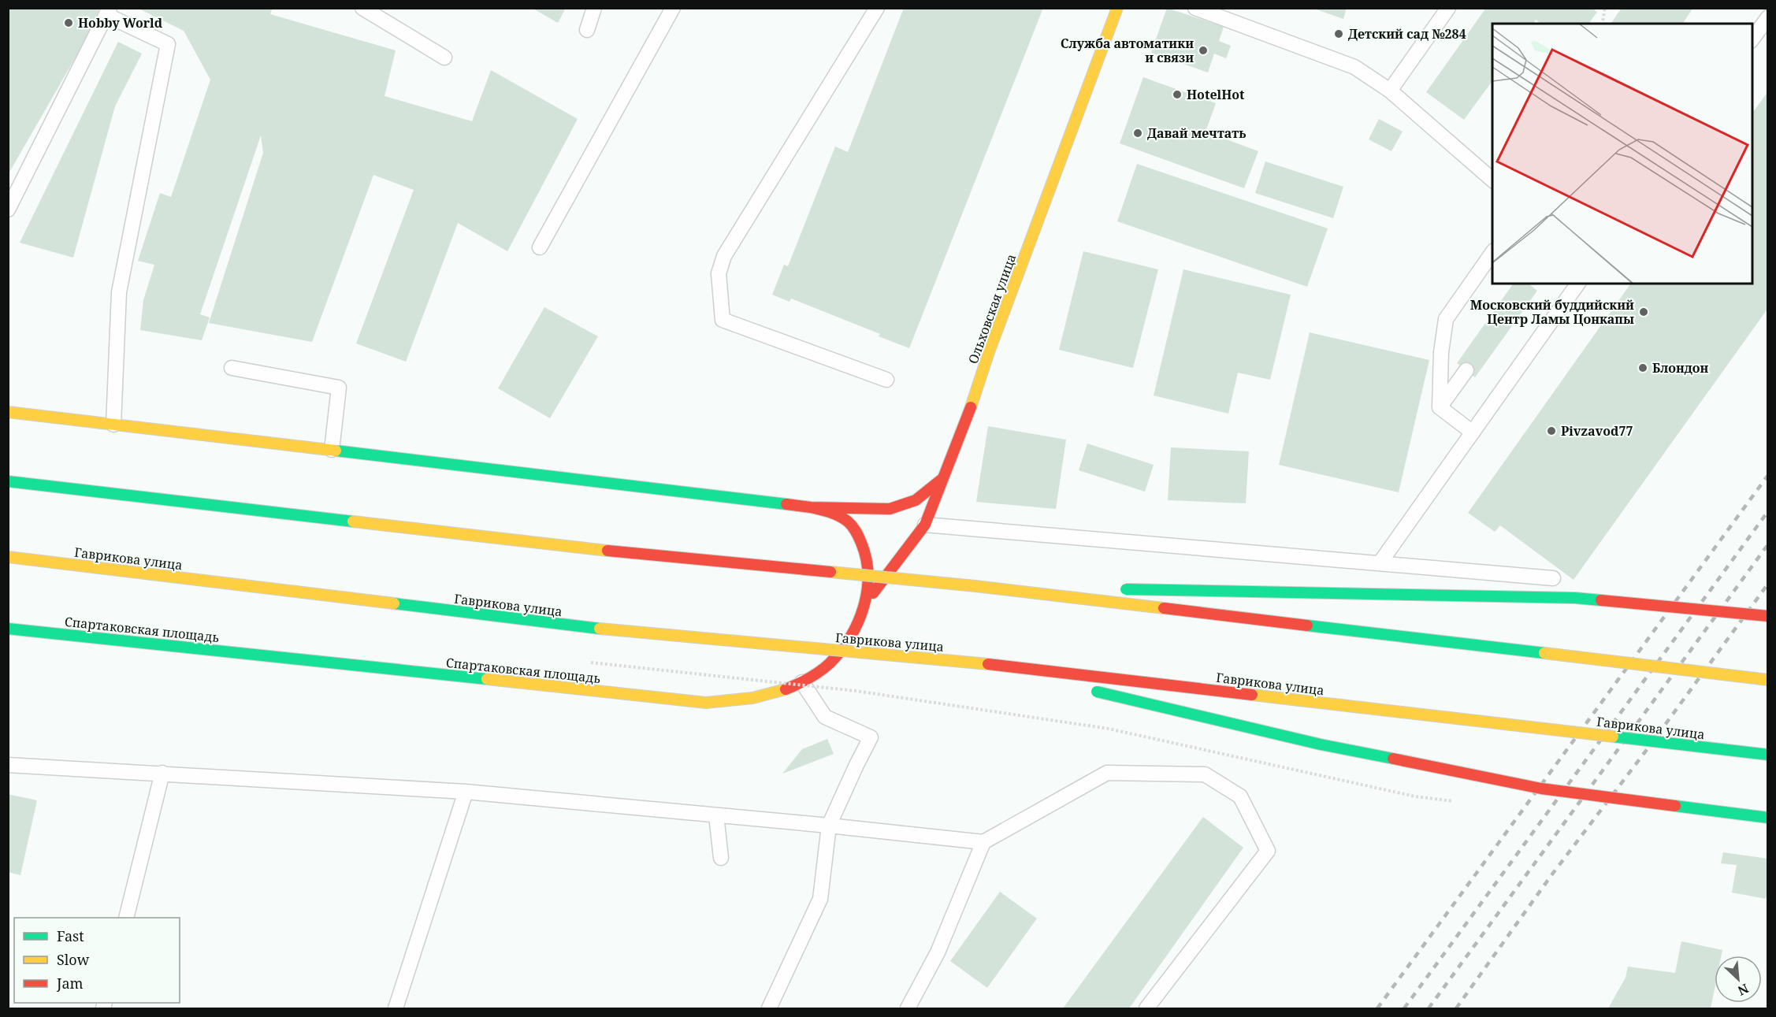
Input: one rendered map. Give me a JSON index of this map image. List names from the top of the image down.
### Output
{
  "streets": {
    "main road": ["Ольховская улица", "Гаврикова улица", "Спартаковская площадь"]
  },
  "crossings": [
    ["Ольховская улица", "Спартаковская площадь"]
  ],
  "places": [
    "Hobby World",
    "Детский сад №284",
    "Служба автоматики и связи",
    "HotelHot",
    "Давай мечтать",
    "Московский буддийский Центр Ламы Цонкапы",
    "Блондон",
    "Pivzavod77"
  ],
  "legend": ["Fast", "Slow", "Jam"],
  "north": "bottom right"
}
